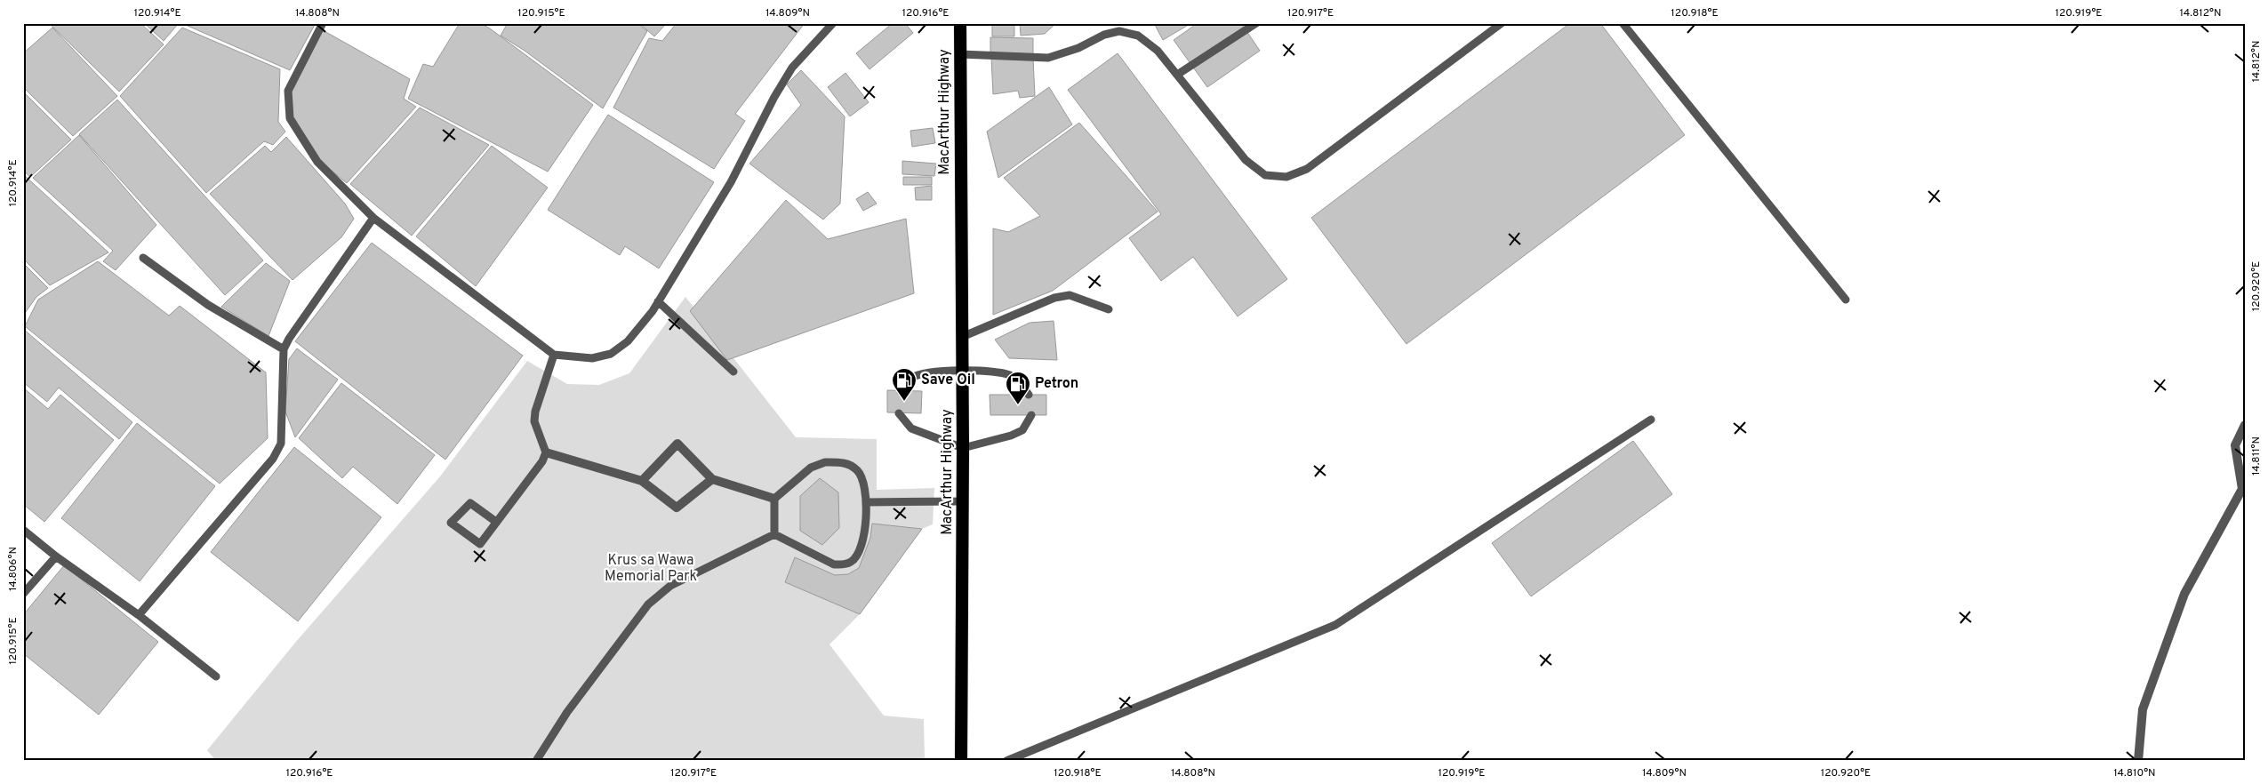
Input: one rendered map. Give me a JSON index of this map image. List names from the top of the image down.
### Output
{
  "streets": {
    "highway": ["MacArthur Highway"]
  },
  "parks": ["Krus sa Wawa Memorial Park"],
  "places": {
    "fuel station": ["Save Oil", "Petron"]
  },
  "coordinates": [
    "120.914°E",
    "14.808°N",
    "120.915°E",
    "14.809°N",
    "120.916°E",
    "120.917°E",
    "120.918°E",
    "120.919°E",
    "14.812°N",
    "120.920°E",
    "14.811°N",
    "14.806°N",
    "14.810°N"
  ]
}
